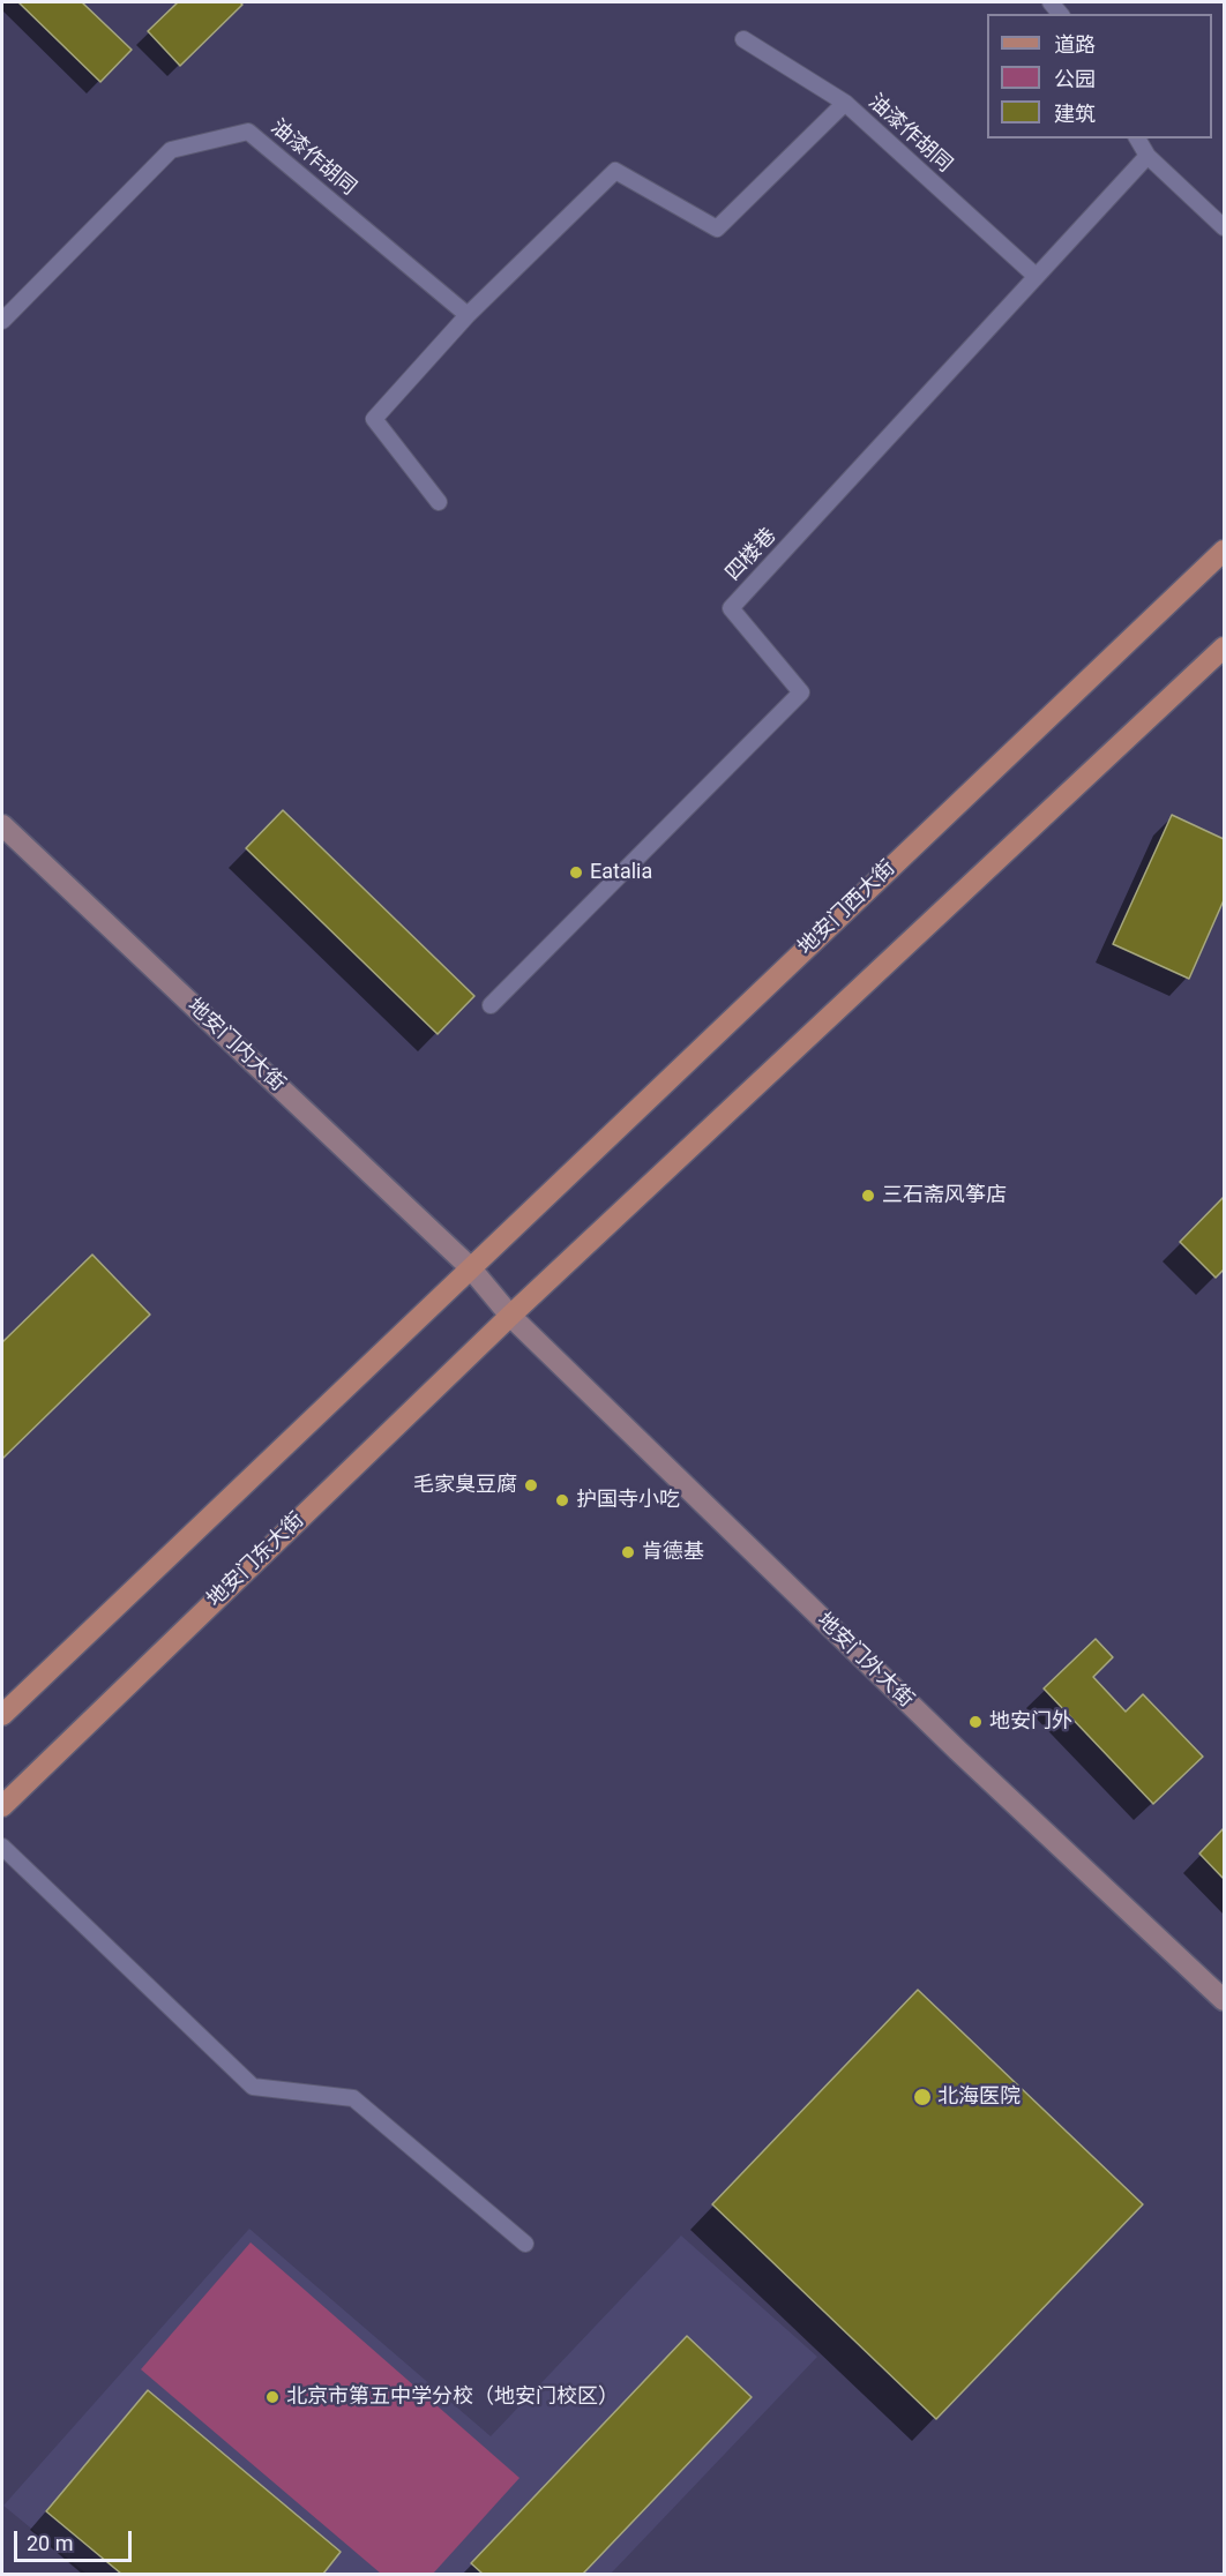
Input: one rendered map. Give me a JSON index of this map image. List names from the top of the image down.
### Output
{
  "streets": {
    "main road": [
      "地安门西大街",
      "地安门内大街",
      "地安门东大街",
      "地安门外大街"
    ],
    "lane": ["油漆作胡同", "四楼巷"]
  },
  "crossings": [
    ["油漆作胡同", "四楼巷"],
    ["地安门西大街", "地安门内大街"],
    ["地安门内大街", "地安门东大街"],
    ["地安门内大街", "地安门外大街"],
    ["地安门东大街", "地安门外大街"]
  ],
  "places": [
    "Eatalia",
    "三石斋风筝店",
    "毛家臭豆腐",
    "护国寺小吃",
    "肯德基",
    "地安门外",
    "北海医院",
    "北京市第五中学分校（地安门校区）"
  ],
  "legend": ["道路", "公园", "建筑"],
  "scale_bar": "20 m"
}
